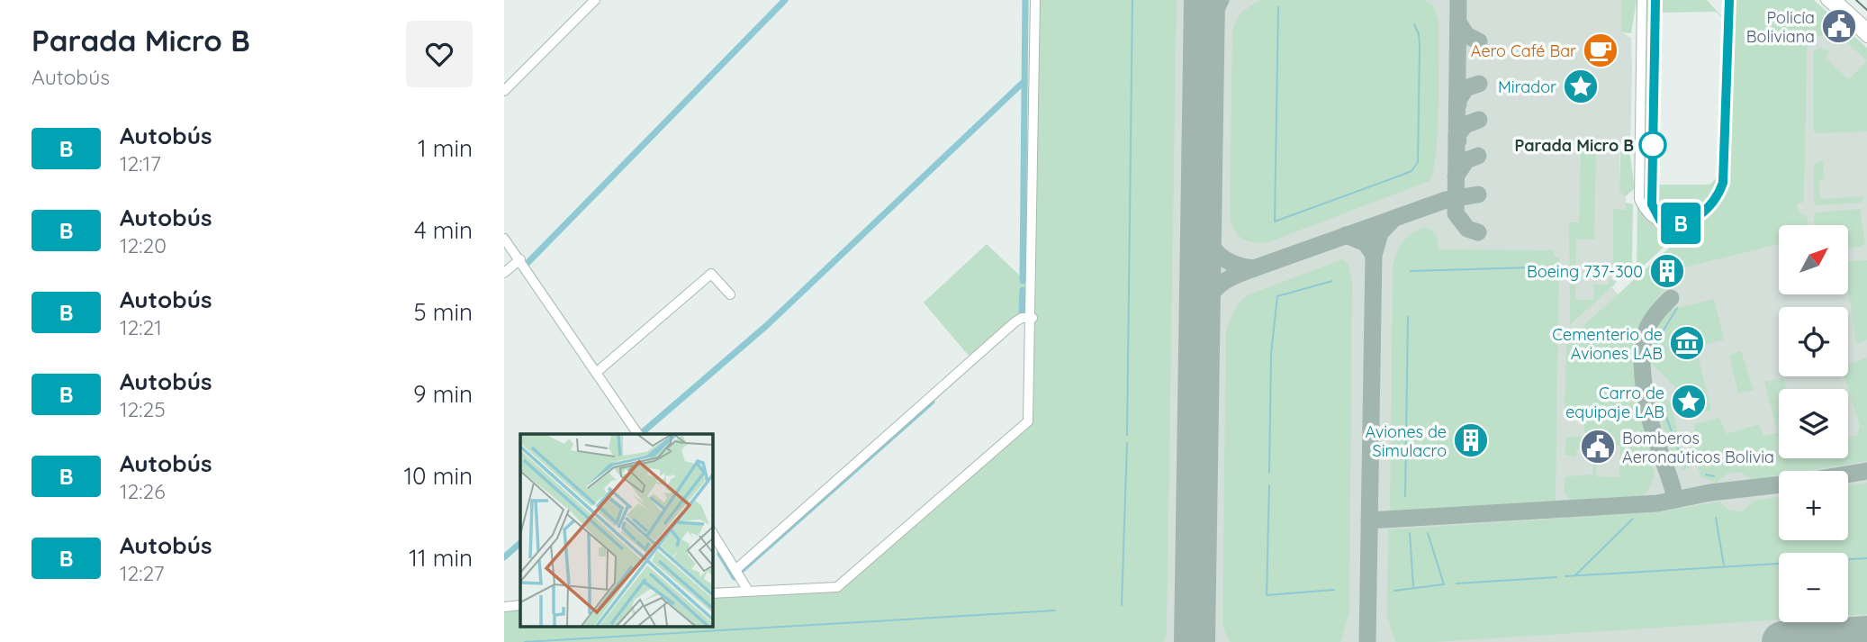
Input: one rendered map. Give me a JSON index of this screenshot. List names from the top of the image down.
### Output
{
  "places": {
    "public building": ["Policía Boliviana", "Bomberos Aeronaúticos Bolivia"],
    "cafe": ["Aero Café Bar"],
    "place": ["Mirador", "Carro de equipaje LAB"],
    "other": ["Parada Micro B"],
    "building": ["Boeing 737-300", "Aviones de Simulacro"],
    "museum": ["Cementerio de Aviones LAB"]
  },
  "lines": ["bus line B"],
  "north": "top right",
  "page": {
    "heading": ["Parada Micro B", "Autobús"],
    "on_map": "B",
    "list": [
      {
        "mark": "B",
        "name": "Autobús",
        "note": "12:17",
        "value": "1 min"
      },
      {
        "mark": "B",
        "name": "Autobús",
        "note": "12:20",
        "value": "4 min"
      },
      {
        "mark": "B",
        "name": "Autobús",
        "note": "12:21",
        "value": "5 min"
      },
      {
        "mark": "B",
        "name": "Autobús",
        "note": "12:25",
        "value": "9 min"
      },
      {
        "mark": "B",
        "name": "Autobús",
        "note": "12:26",
        "value": "10 min"
      },
      {
        "mark": "B",
        "name": "Autobús",
        "note": "12:27",
        "value": "11 min"
      }
    ],
    "map_buttons": ["+", "−"]
  }
}
